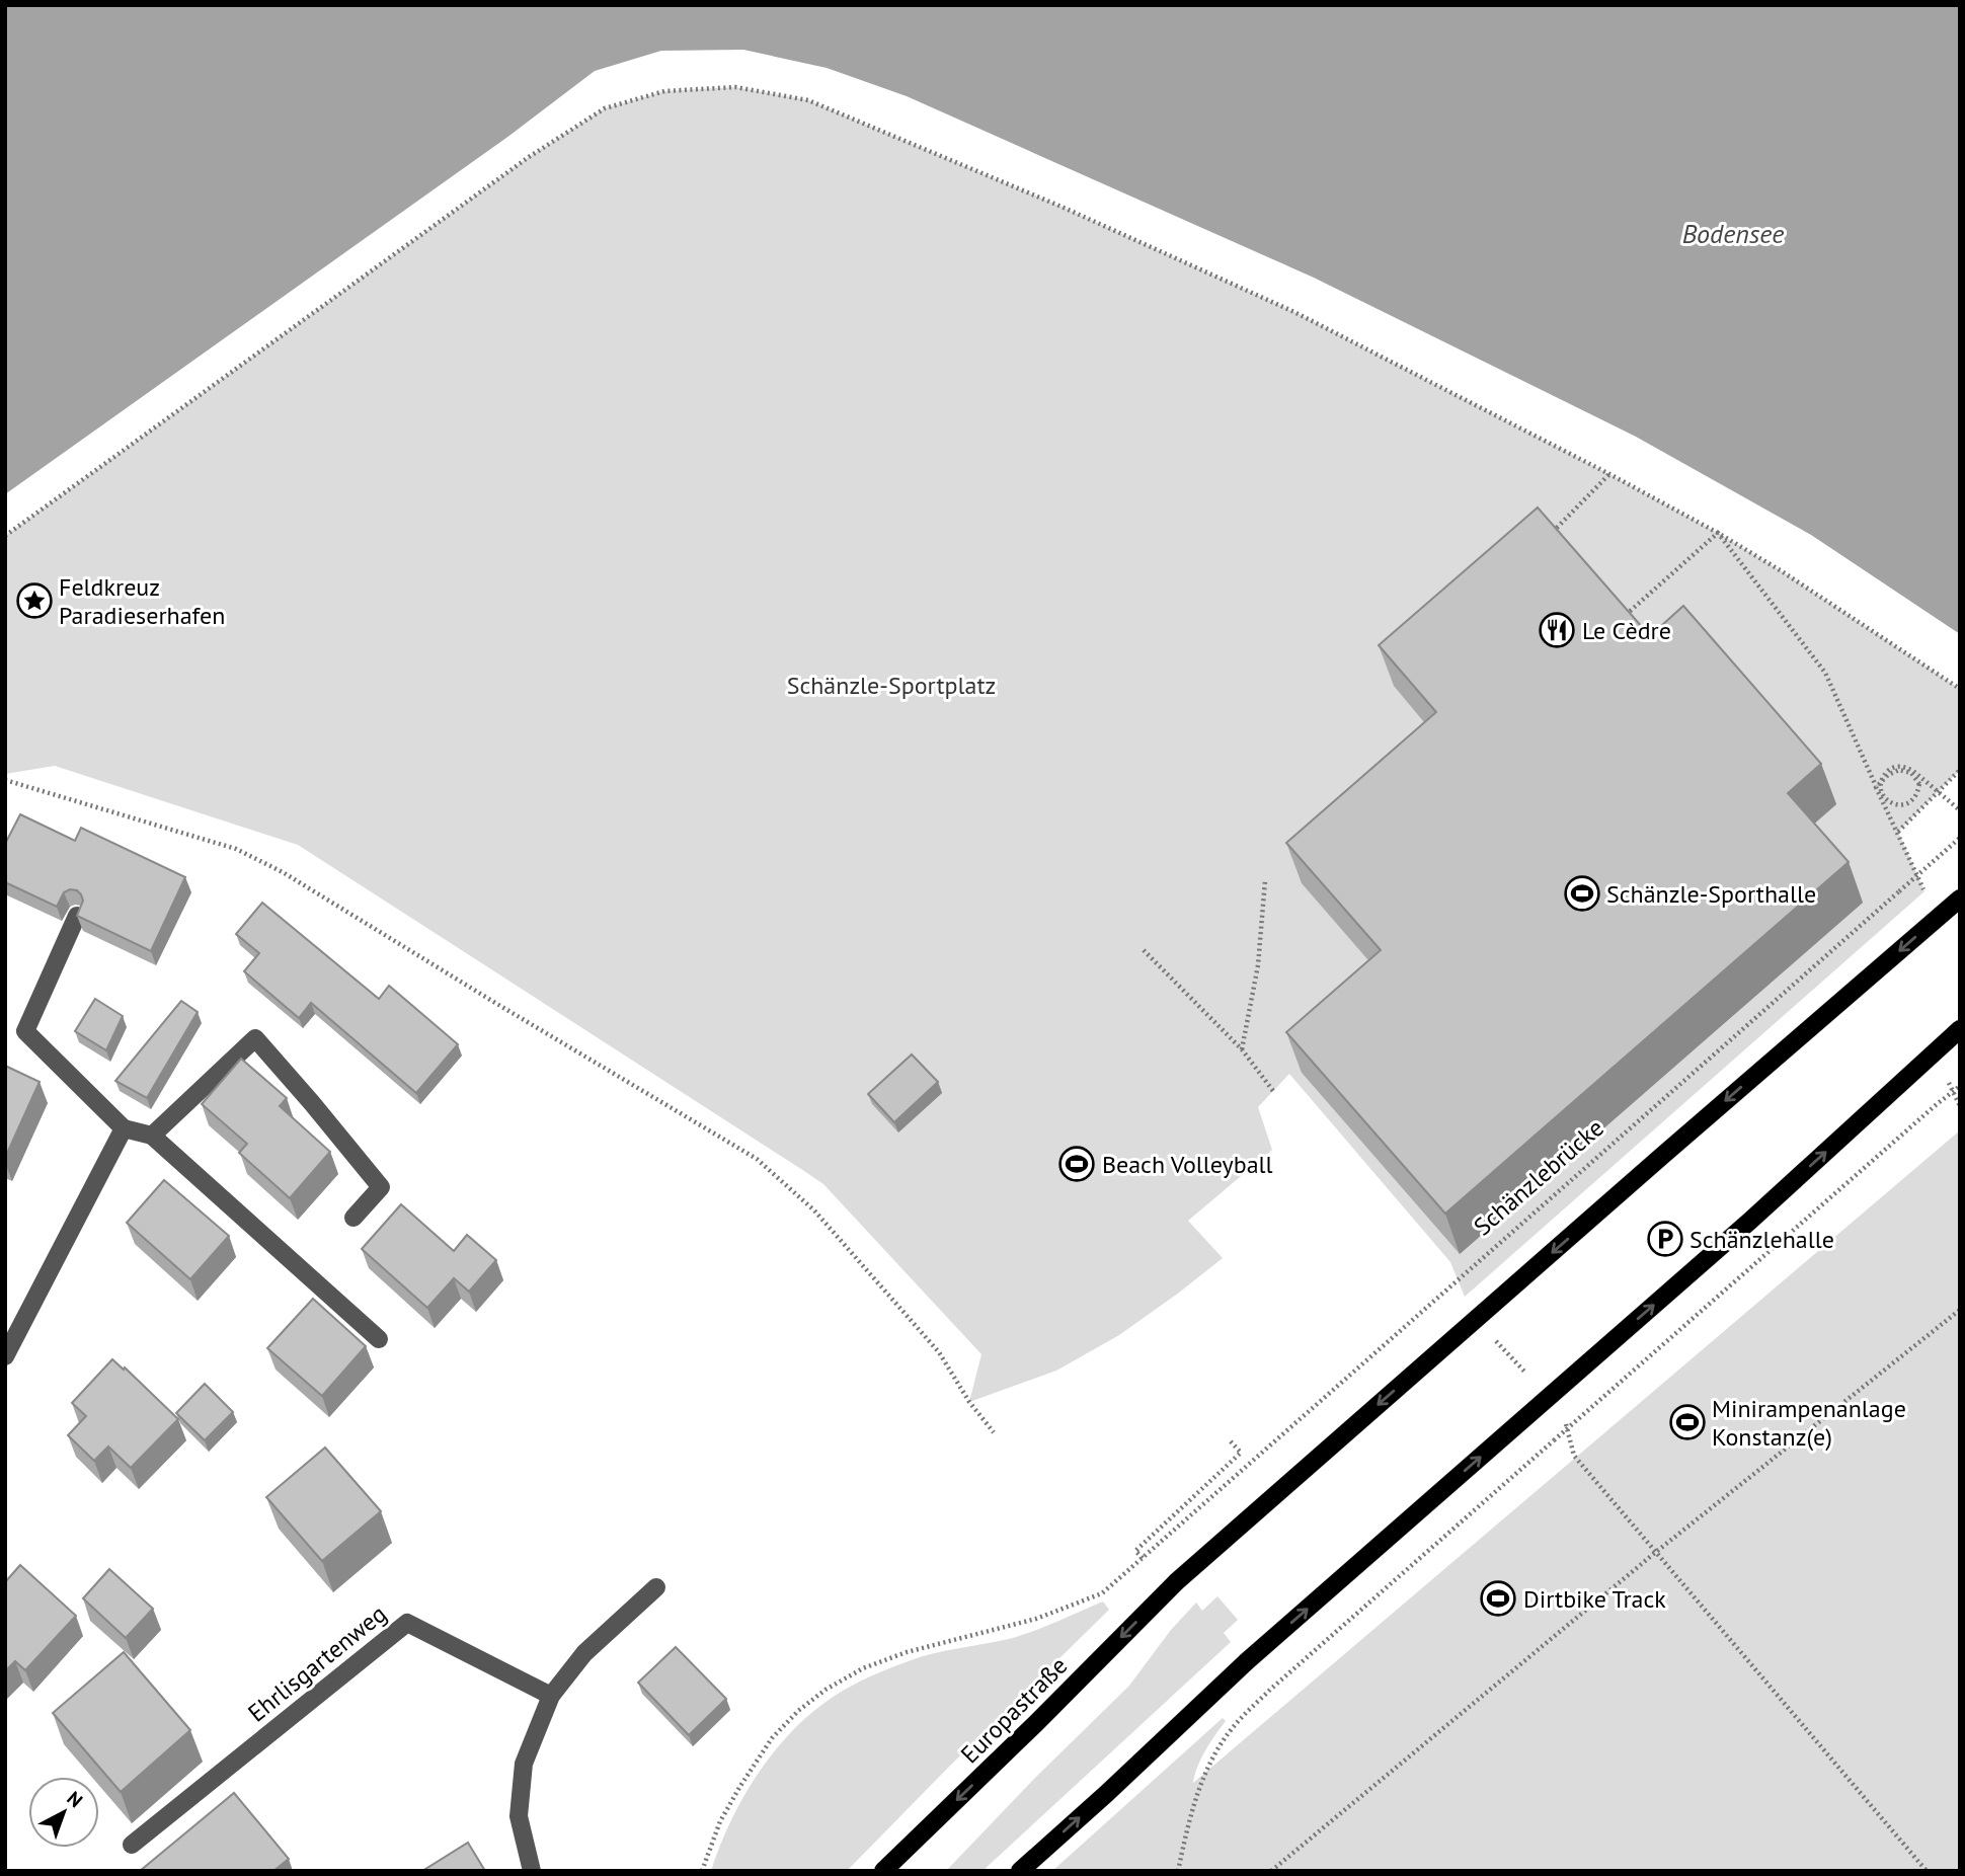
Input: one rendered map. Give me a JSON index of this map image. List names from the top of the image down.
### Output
{
  "streets": {
    "main road": ["Europastraße"],
    "street": ["Ehrlisgartenweg"],
    "path": ["Schänzlebrücke"]
  },
  "water": ["Bodensee"],
  "parks": ["Schänzle-Sportplatz"],
  "places": {
    "place": ["Feldkreuz Paradieserhafen"],
    "restaurant": ["Le Cèdre"],
    "sports": [
      "Schänzle-Sporthalle",
      "Beach Volleyball",
      "Minirampenanlage Konstanz(e)",
      "Dirtbike Track"
    ],
    "parking": ["Schänzlehalle"]
  },
  "north": "top right"
}
